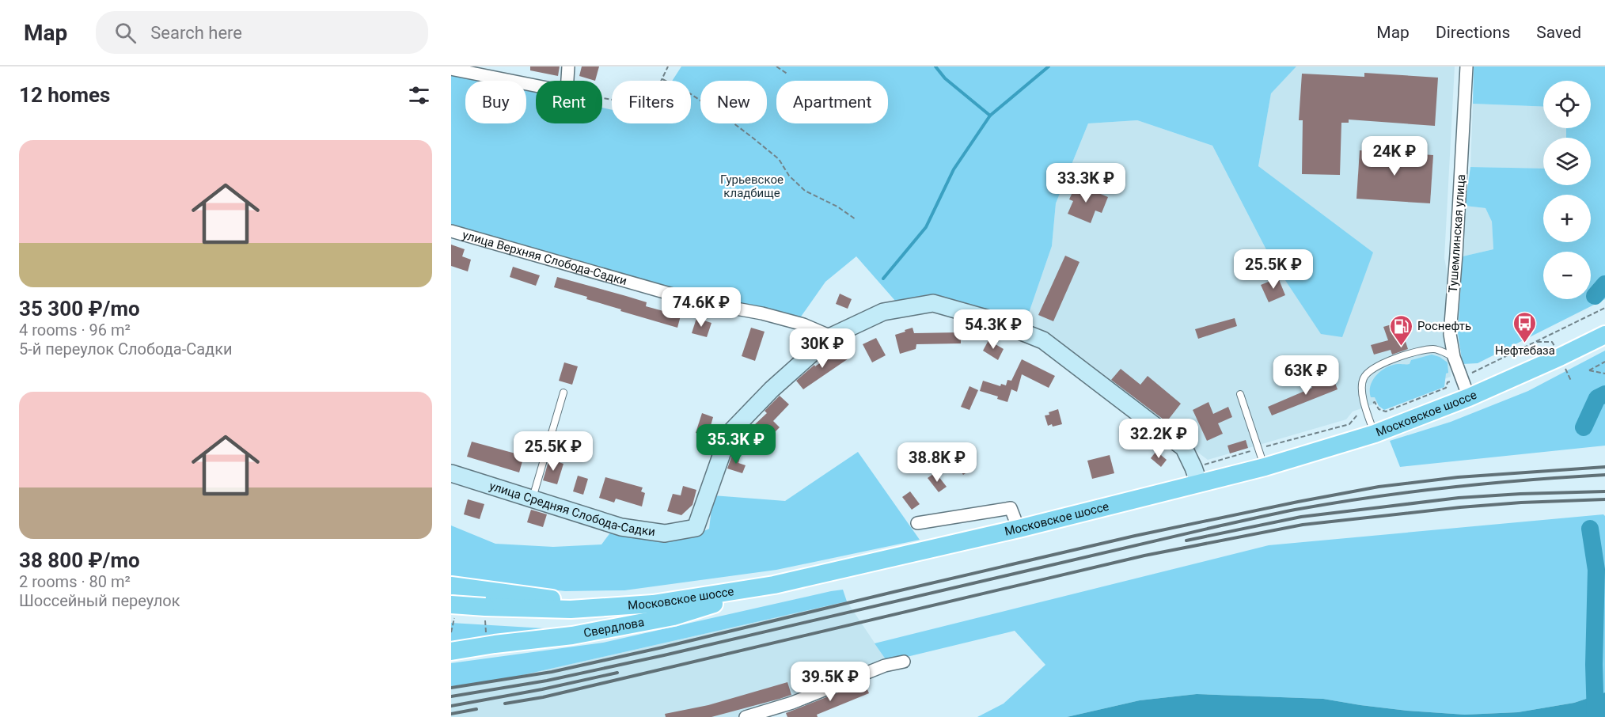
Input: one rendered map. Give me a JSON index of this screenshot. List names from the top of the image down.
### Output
{
  "streets": {
    "main road": ["Московское шоссе", "Свердлова"],
    "street": ["Тушемлинская улица", "улица Верхняя Слобода-Садки", "улица Средняя Слобода-Садки"]
  },
  "crossings": [
    ["Тушемлинская улица", "Московское шоссе"],
    ["улица Верхняя Слобода-Садки", "улица Средняя Слобода-Садки"],
    ["Московское шоссе", "Свердлова"]
  ],
  "parks": ["Гурьевское кладбище"],
  "places": {
    "bus stop": ["Нефтебаза"],
    "fuel station": ["Роснефть"]
  },
  "page": {
    "header": "Map",
    "search": "Search here",
    "nav": ["Map", "Directions", "Saved"],
    "heading": "12 homes",
    "map_buttons": ["+", "−"],
    "chip": [
      "Buy",
      "Rent",
      "Filters",
      "New",
      "Apartment"
    ],
    "list": [
      {
        "name": "35 300 ₽/mo",
        "note": "4 rooms · 96 m² · 5-й переулок Слобода-Садки"
      },
      {
        "name": "38 800 ₽/mo",
        "note": "2 rooms · 80 m² · Шоссейный переулок"
      }
    ],
    "price": [
      "24K ₽",
      "33.3K ₽",
      "25.5K ₽",
      "74.6K ₽",
      "54.3K ₽",
      "30K ₽",
      "63K ₽",
      "32.2K ₽",
      "35.3K ₽",
      "25.5K ₽",
      "38.8K ₽",
      "39.5K ₽"
    ]
  }
}
